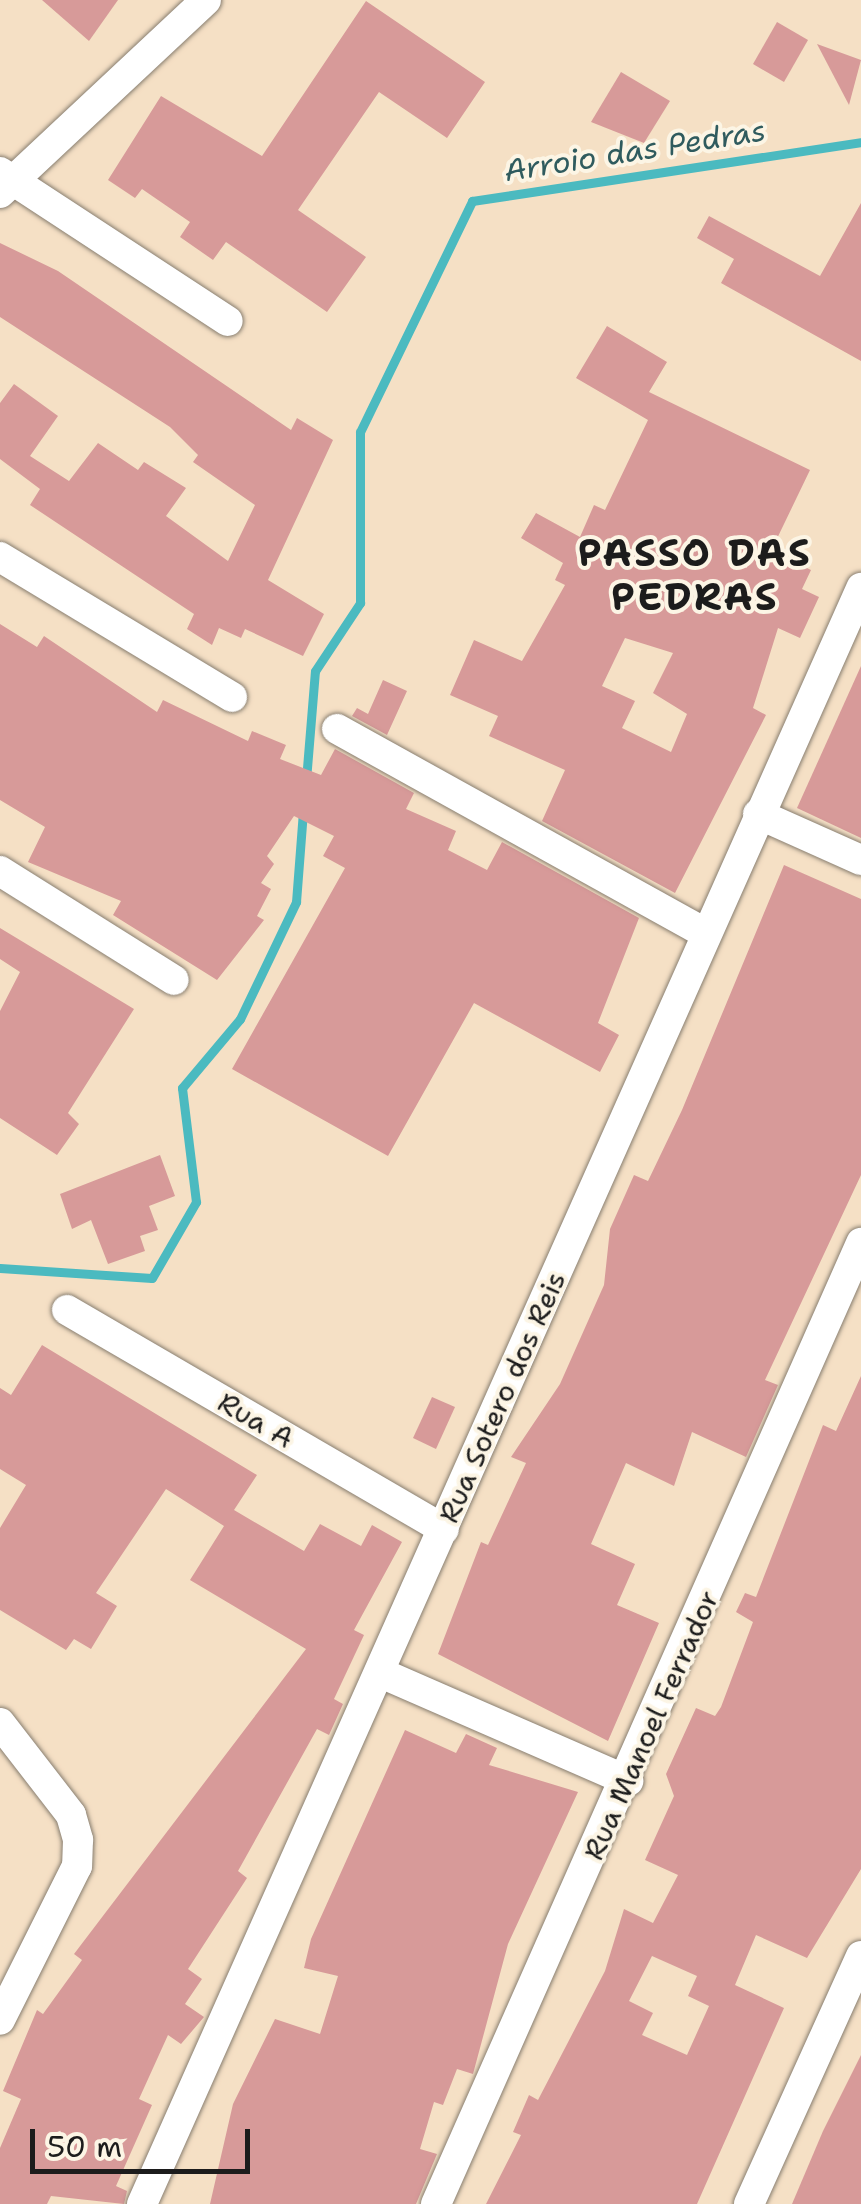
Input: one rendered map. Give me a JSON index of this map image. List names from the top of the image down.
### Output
{
  "streets": {
    "street": ["Rua Sotero dos Reis", "Rua A", "Rua Manoel Ferrador"]
  },
  "crossings": [
    ["Rua Sotero dos Reis", "Rua A"]
  ],
  "districts": ["PASSO DAS PEDRAS"],
  "water": ["Arroio das Pedras"],
  "scale_bar": "50 m"
}
